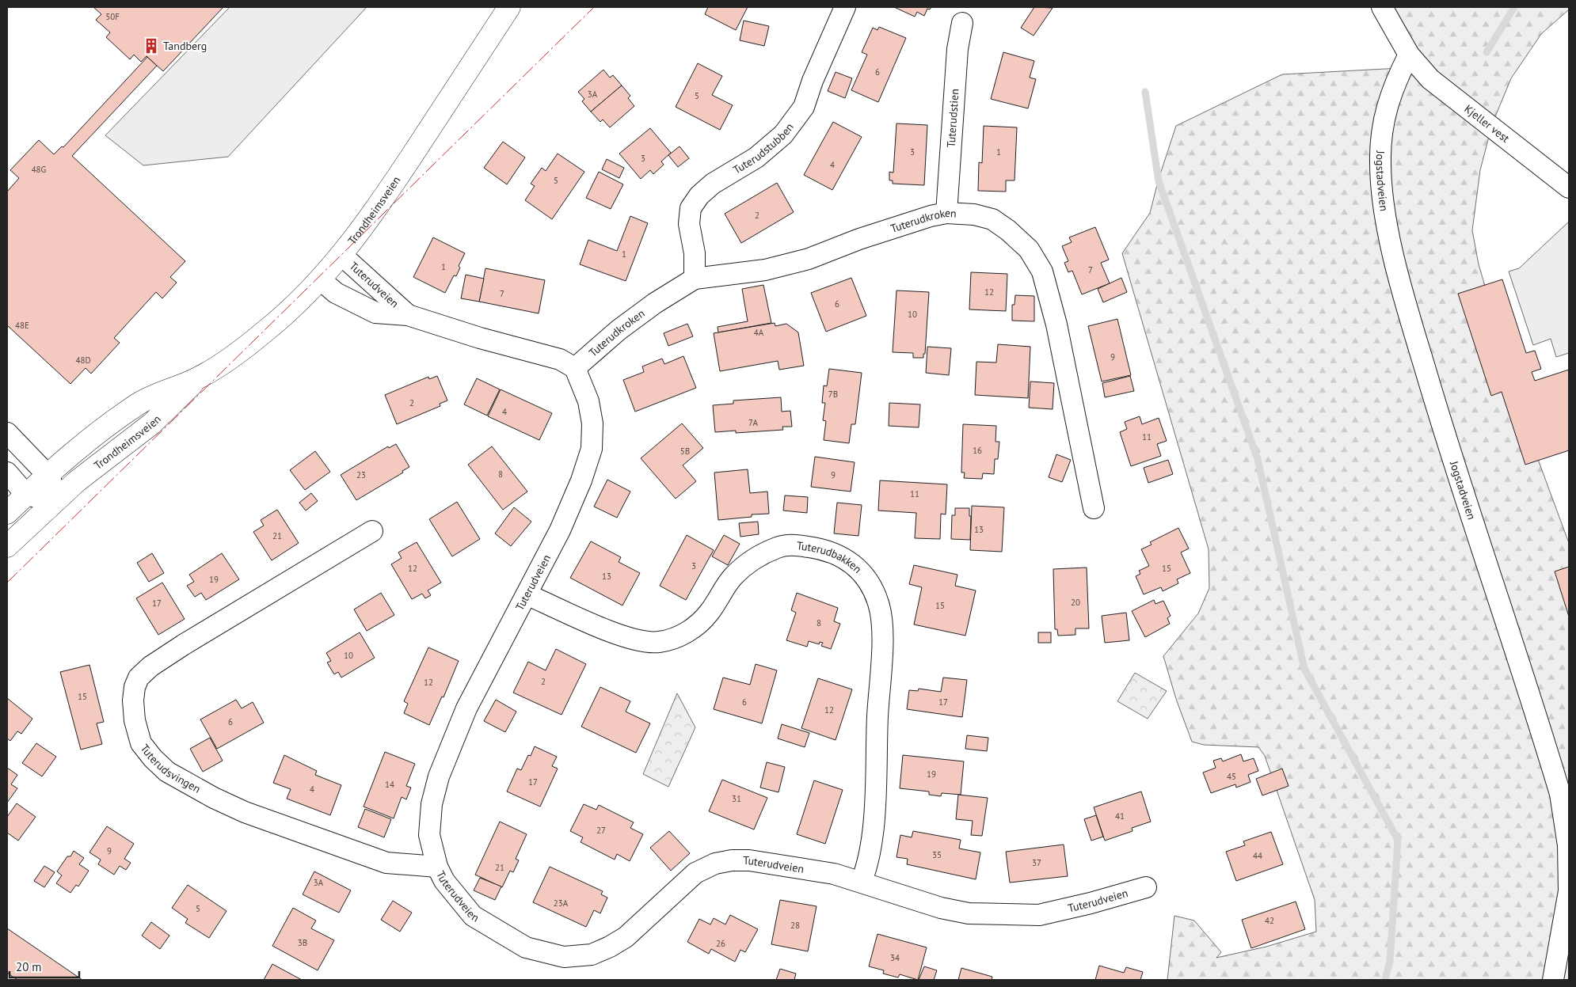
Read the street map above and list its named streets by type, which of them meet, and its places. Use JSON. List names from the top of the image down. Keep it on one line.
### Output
{"streets":{"main road":["Trondheimsveien"],"street":["Tuterudstien","Kjeller vest","Tuterudstubben","Jogstadveien","Tuterudkroken","Tuterudveien","Tuterudbakken","Tuterudsvingen"]},"crossings":[["Tuterudstien","Tuterudkroken"],["Kjeller vest","Jogstadveien"],["Tuterudstubben","Tuterudkroken"],["Trondheimsveien","Tuterudveien"],["Tuterudkroken","Tuterudveien"],["Tuterudveien","Tuterudbakken"],["Tuterudveien","Tuterudsvingen"]],"places":{"building":["Tandberg"]},"house_numbers":["50F","6","3A","5","3","1","3","4","48G","5","2","1","1","7","12","7","6","10","48E","4A","9","48D","7B","2","4","7A","11","16","5B","8","23","9","11","13","21","3","12","15","13","19","20","17","15","8","10","2","12","15","6","17","12","6","19","45","17","14","4","31","41","27","9","35","44","37","21","3A","23A","5","42","28","3B","26","34"],"scale_bar":"20 m"}
